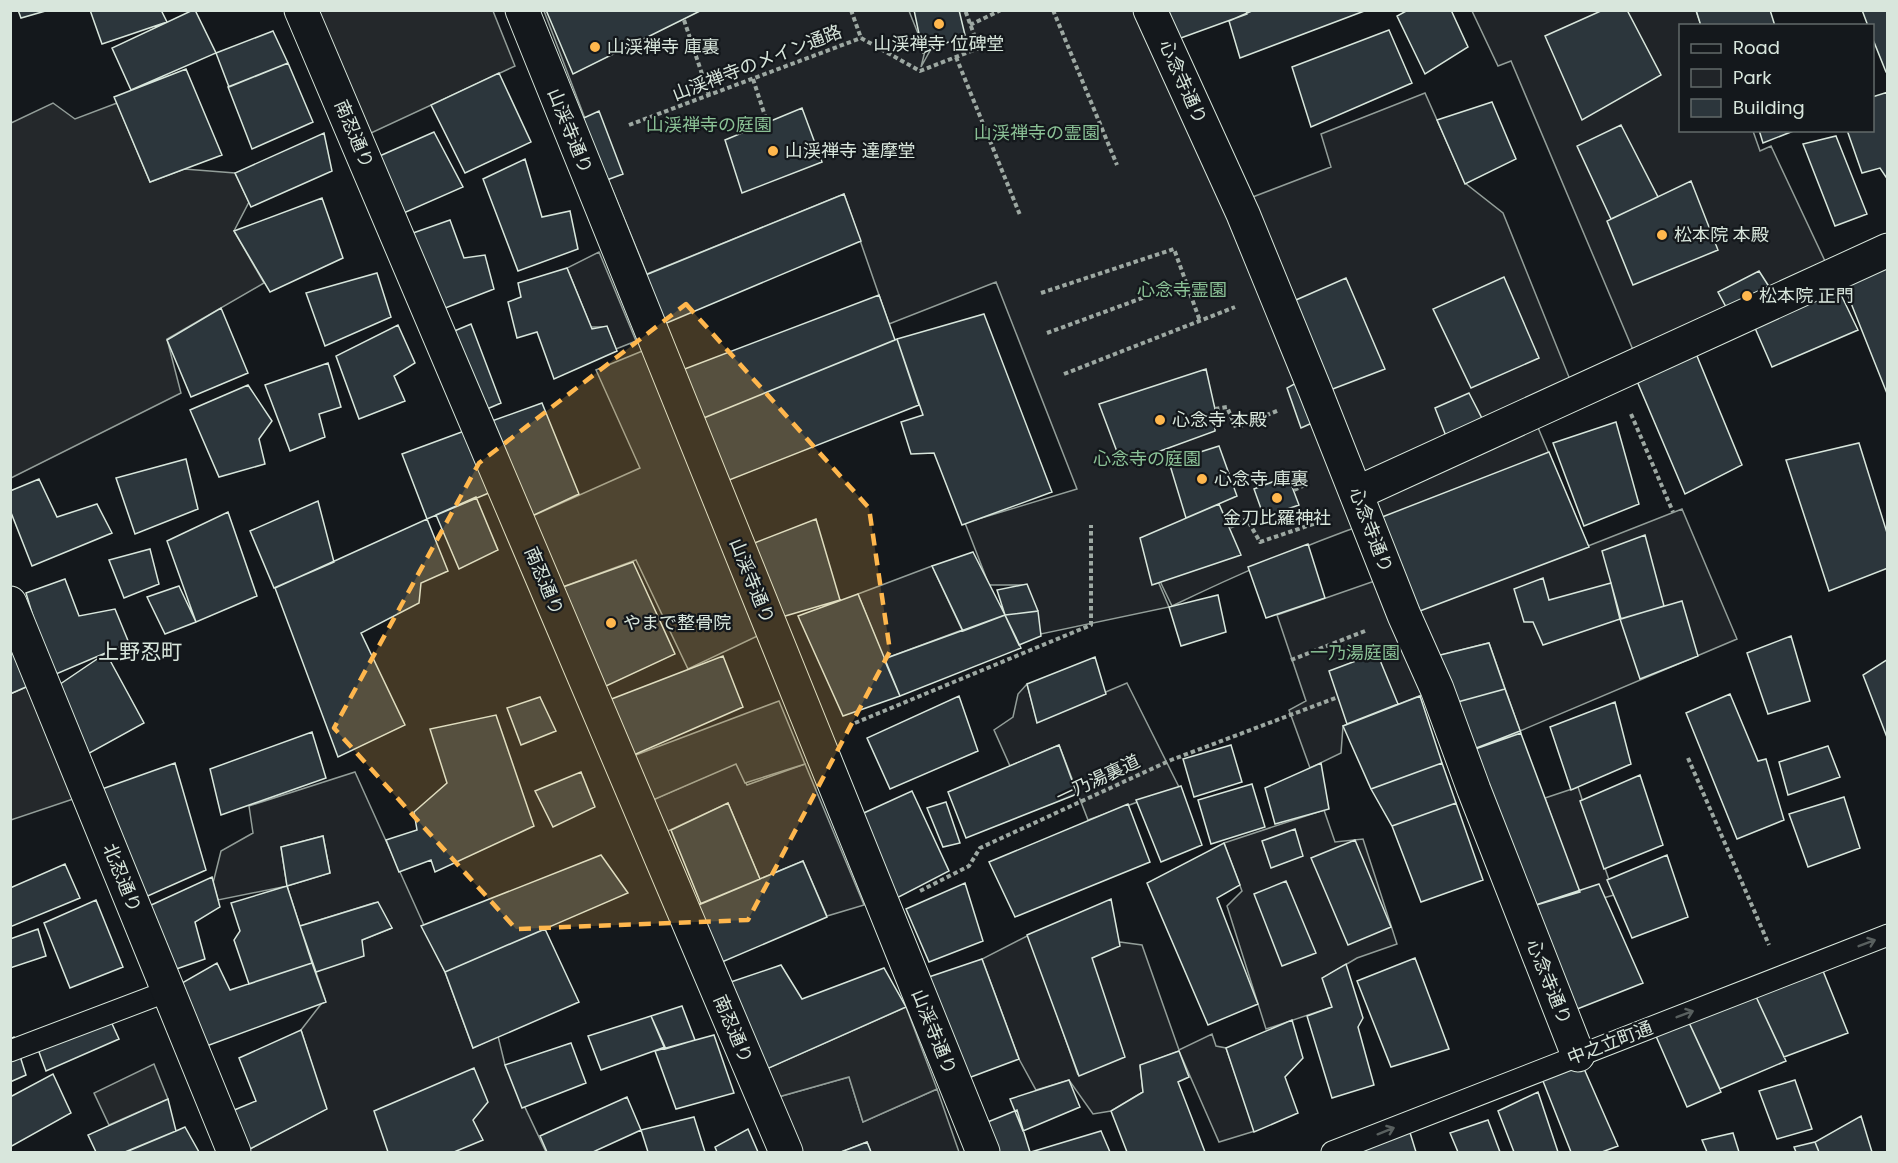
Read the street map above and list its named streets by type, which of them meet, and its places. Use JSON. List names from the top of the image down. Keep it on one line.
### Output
{"streets":{"street":["心念寺通り","山渓寺通り","南忍通り","北忍通り"],"lane":["中之立町通"],"path":["山渓禅寺のメイン通路","一乃湯裏道"]},"crossings":[["心念寺通り","中之立町通"],["山渓寺通り","一乃湯裏道"]],"one_way":["中之立町通"],"districts":["上野忍町"],"parks":["山渓禅寺の庭園","山渓禅寺の霊園","心念寺霊園","心念寺の庭園","一乃湯庭園"],"places":["山渓禅寺 位碑堂","山渓禅寺 庫裏","山渓禅寺 達摩堂","松本院 本殿","松本院 正門","心念寺 本殿","心念寺 庫裏","金刀比羅神社","やまで整骨院"],"legend":["Road","Park","Building"]}
